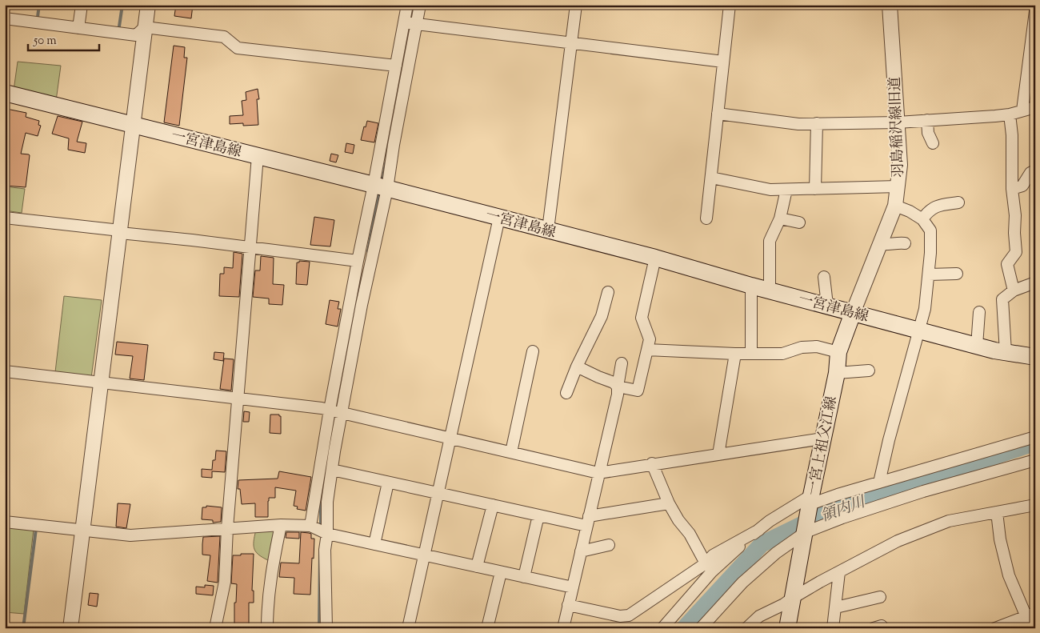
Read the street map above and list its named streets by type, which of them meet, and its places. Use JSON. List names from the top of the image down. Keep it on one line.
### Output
{"streets":{"main road":["一宮津島線","一宮上祖父江線"],"street":["羽島稲沢線旧道"]},"crossings":[["羽島稲沢線旧道","一宮津島線"],["羽島稲沢線旧道","一宮上祖父江線"],["一宮津島線","一宮上祖父江線"]],"water":["領内川"],"scale_bar":"50 m"}
